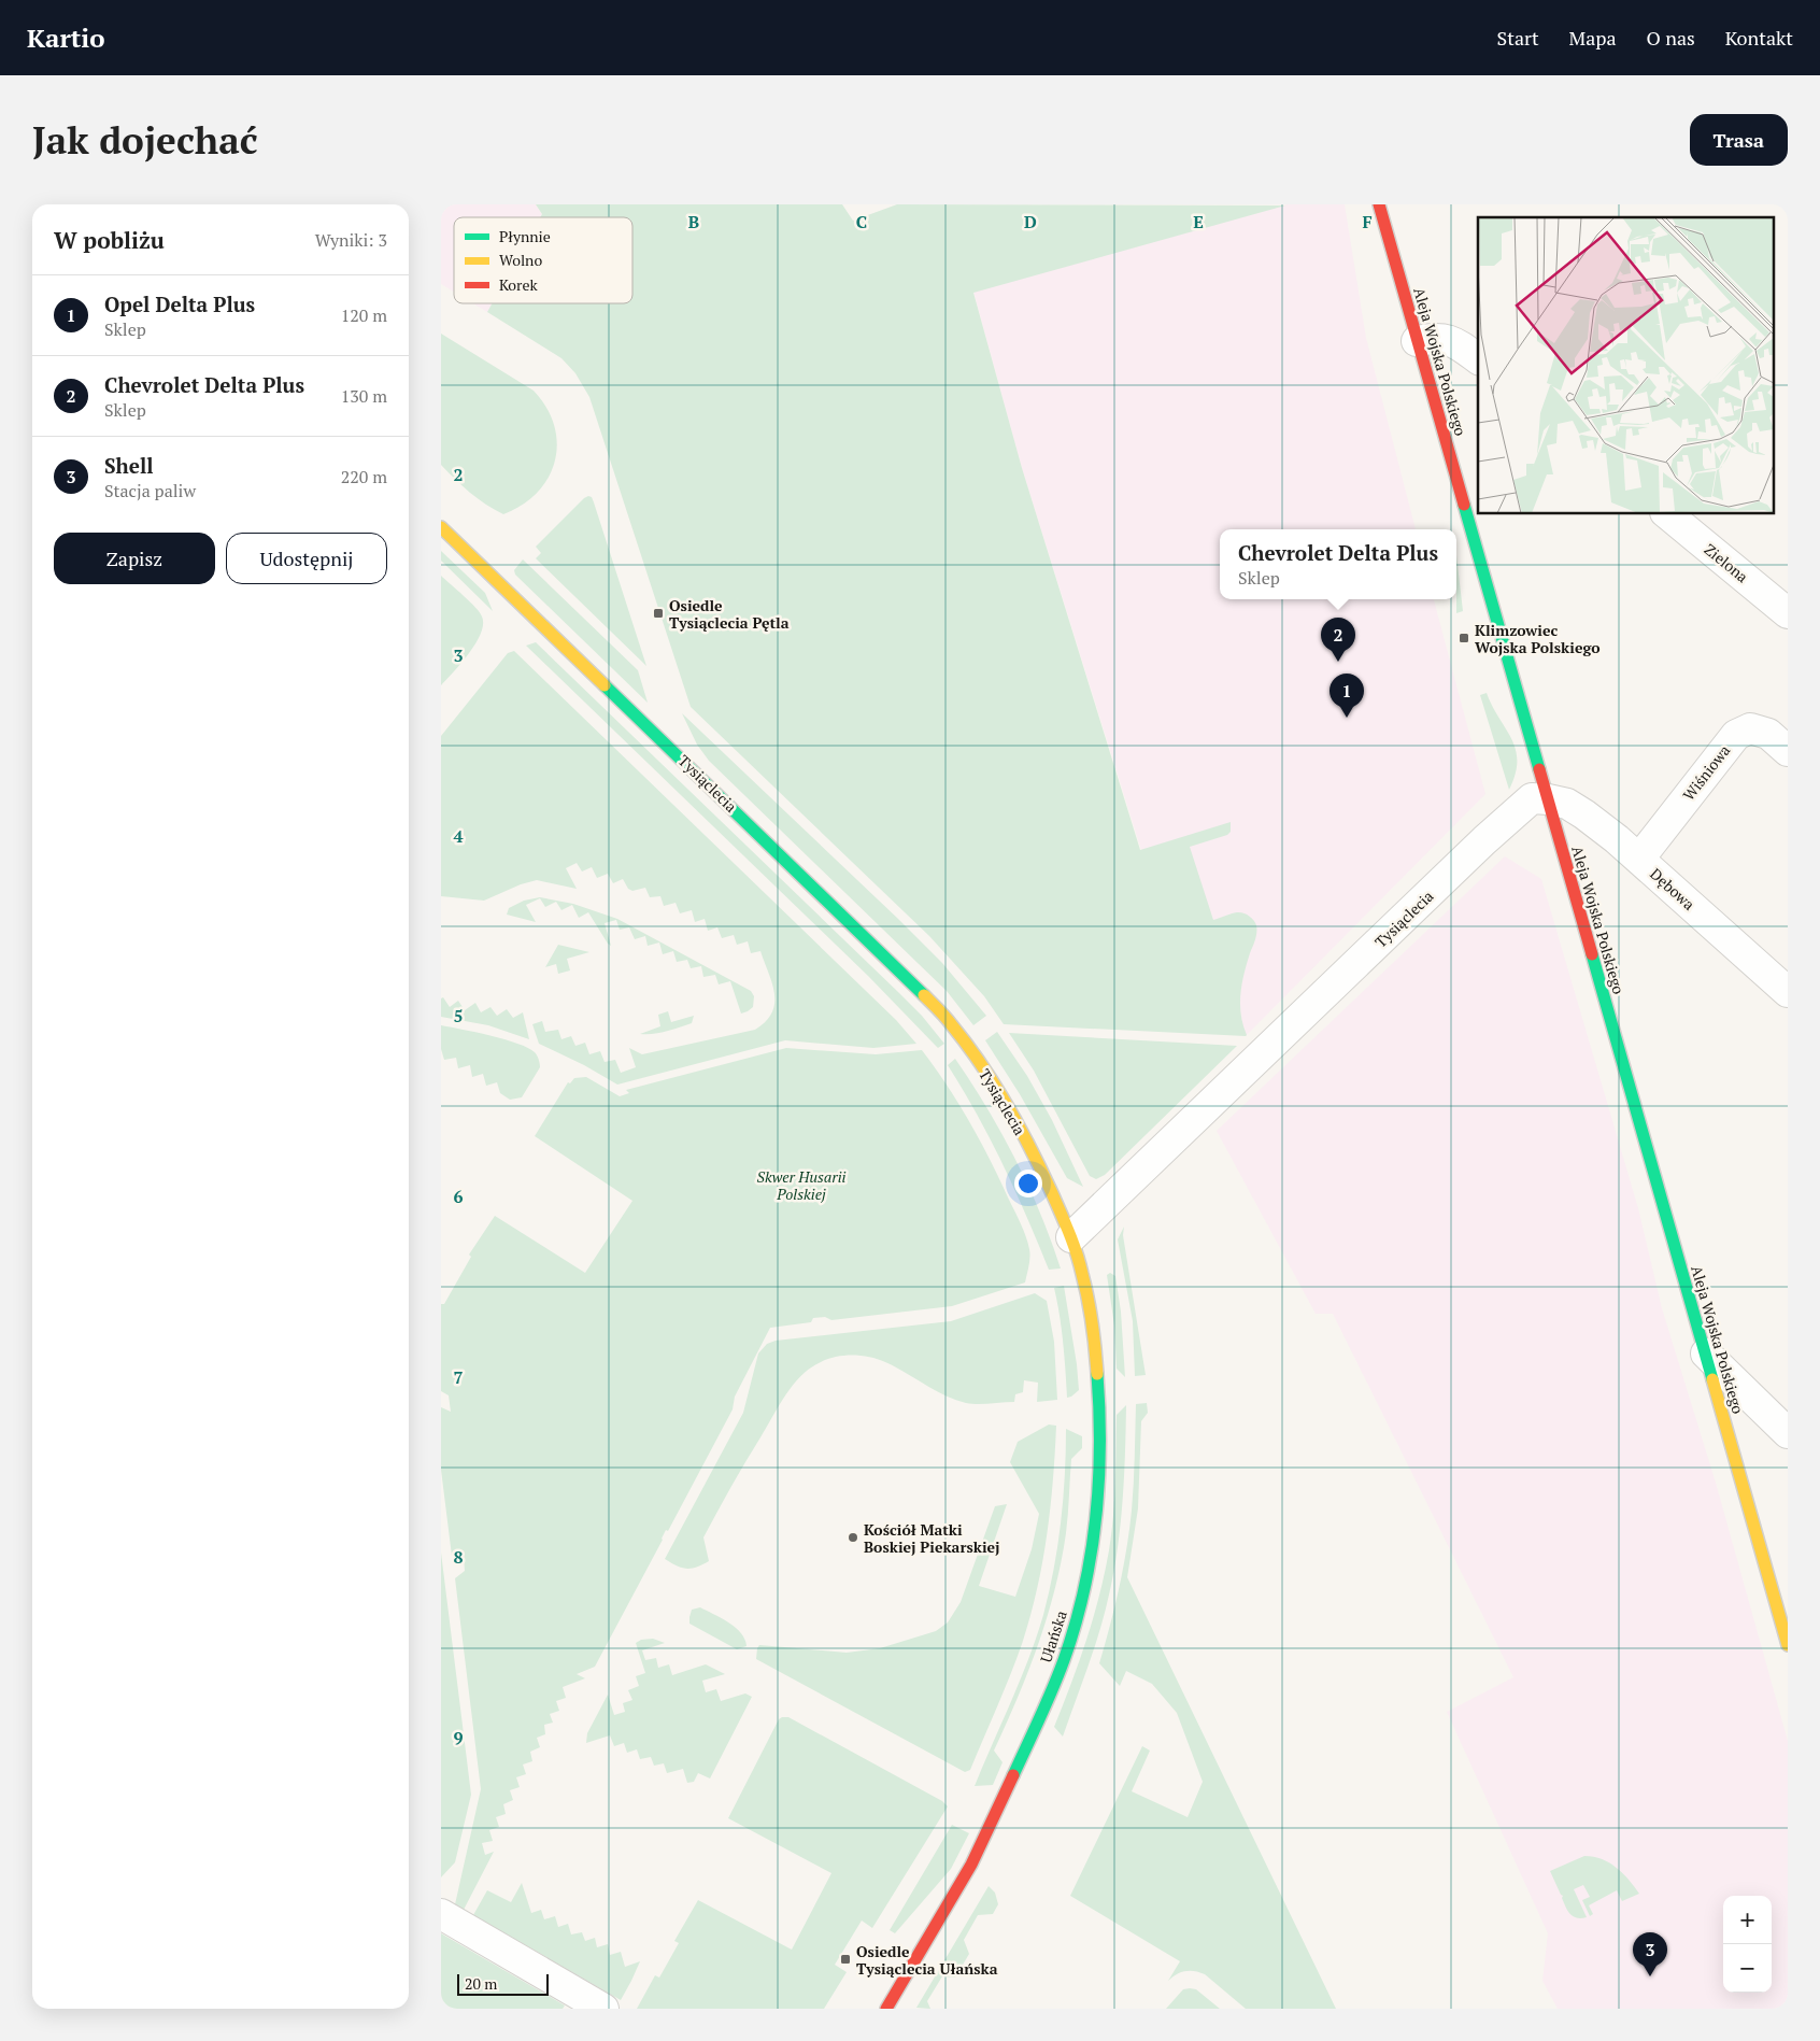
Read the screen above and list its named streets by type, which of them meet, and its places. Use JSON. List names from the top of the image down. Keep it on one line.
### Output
{"streets":{"street":["Aleja Wojska Polskiego","Zielona","Wiśniowa","Tysiąclecia","Dębowa","Ułańska"]},"crossings":[["Aleja Wojska Polskiego","Tysiąclecia"],["Aleja Wojska Polskiego","Dębowa"],["Wiśniowa","Dębowa"],["Tysiąclecia","Dębowa"],["Tysiąclecia","Ułańska"]],"parks":["Skwer Husarii Polskiej"],"places":{"transit":["Osiedle Tysiąclecia Pętla","Klimzowiec Wojska Polskiego","Osiedle Tysiąclecia Ułańska"],"other":["Kościół Matki Boskiej Piekarskiej"]},"legend":["Płynnie","Wolno","Korek"],"scale_bar":"20 m","page":{"header":"Kartio","nav":["Start","Mapa","O nas","Kontakt"],"buttons":["Trasa",["Zapisz","Udostępnij"]],"title":"Jak dojechać","heading":["W pobliżu","Wyniki: 3"],"list":[{"mark":"1","name":"Opel Delta Plus","note":"Sklep","value":"120 m"},{"mark":"2","name":"Chevrolet Delta Plus","note":"Sklep","value":"130 m"},{"mark":"3","name":"Shell","note":"Stacja paliw","value":"220 m"}],"popup":["Chevrolet Delta Plus","Sklep"],"pins":["2","1","3"],"map_buttons":["+","−"],"scale":"20 m"},"grid":{"columns":["B","C","D","E","F"],"rows":["2","3","4","5","6","7","8","9"]}}
